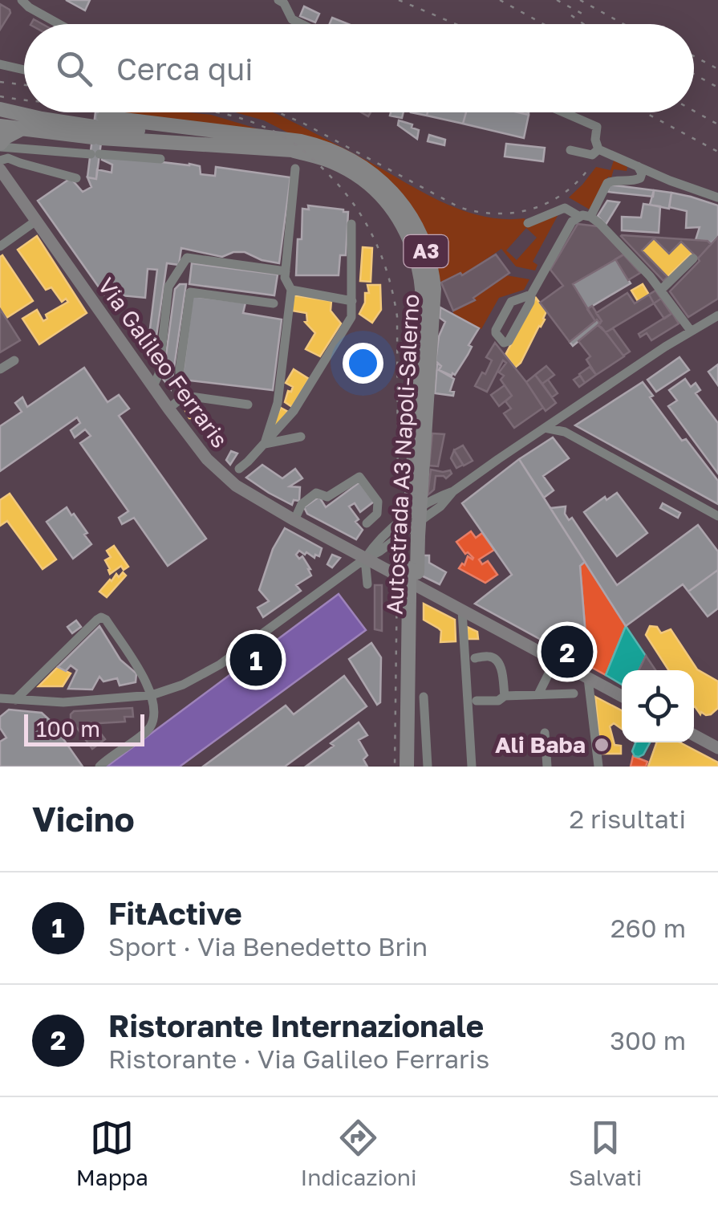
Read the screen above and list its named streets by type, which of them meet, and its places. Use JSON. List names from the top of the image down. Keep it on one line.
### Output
{"streets":{"highway":["A3","Autostrada A3 Napoli-Salerno"],"main road":["Via Galileo Ferraris"]},"crossings":[["A3","Autostrada A3 Napoli-Salerno"]],"places":["Ali Baba"],"scale_bar":"100 m","page":{"search":"Cerca qui","pins":["2","1"],"scale":"100 m","heading":["Vicino","2 risultati"],"list":[{"mark":"1","name":"FitActive","note":"Sport · Via Benedetto Brin","value":"260 m"},{"mark":"2","name":"Ristorante Internazionale","note":"Ristorante · Via Galileo Ferraris","value":"300 m"}],"nav":["Mappa","Indicazioni","Salvati"]}}
